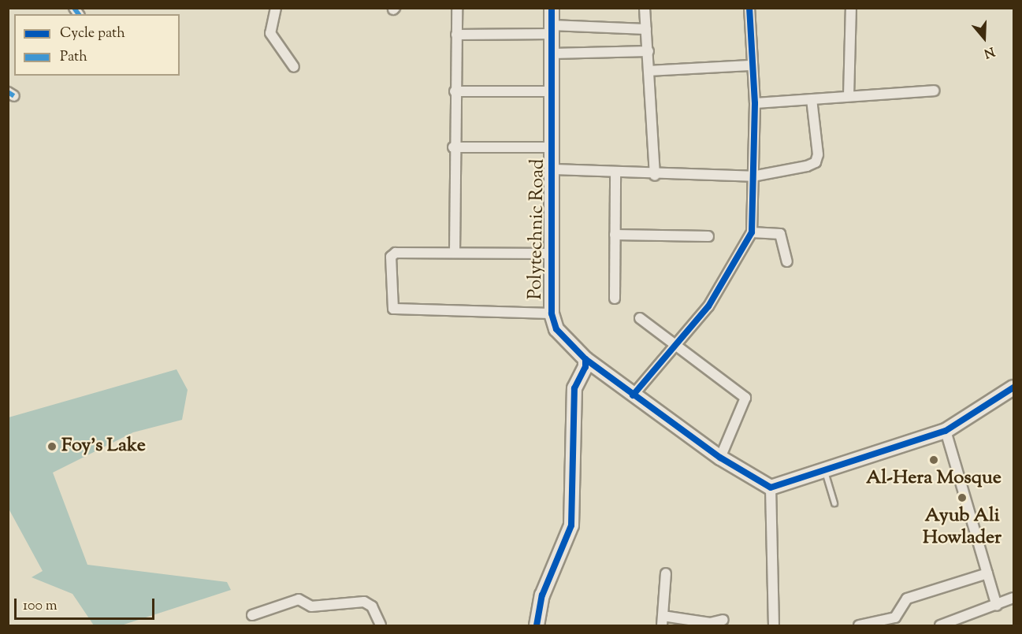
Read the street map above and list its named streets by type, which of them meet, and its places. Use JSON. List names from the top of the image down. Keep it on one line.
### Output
{"streets":{"street":["Polytechnic Road"]},"places":["Foy's Lake","Al-Hera Mosque","Ayub Ali Howlader"],"legend":["Cycle path","Path"],"scale_bar":"100 m","north":"bottom"}
